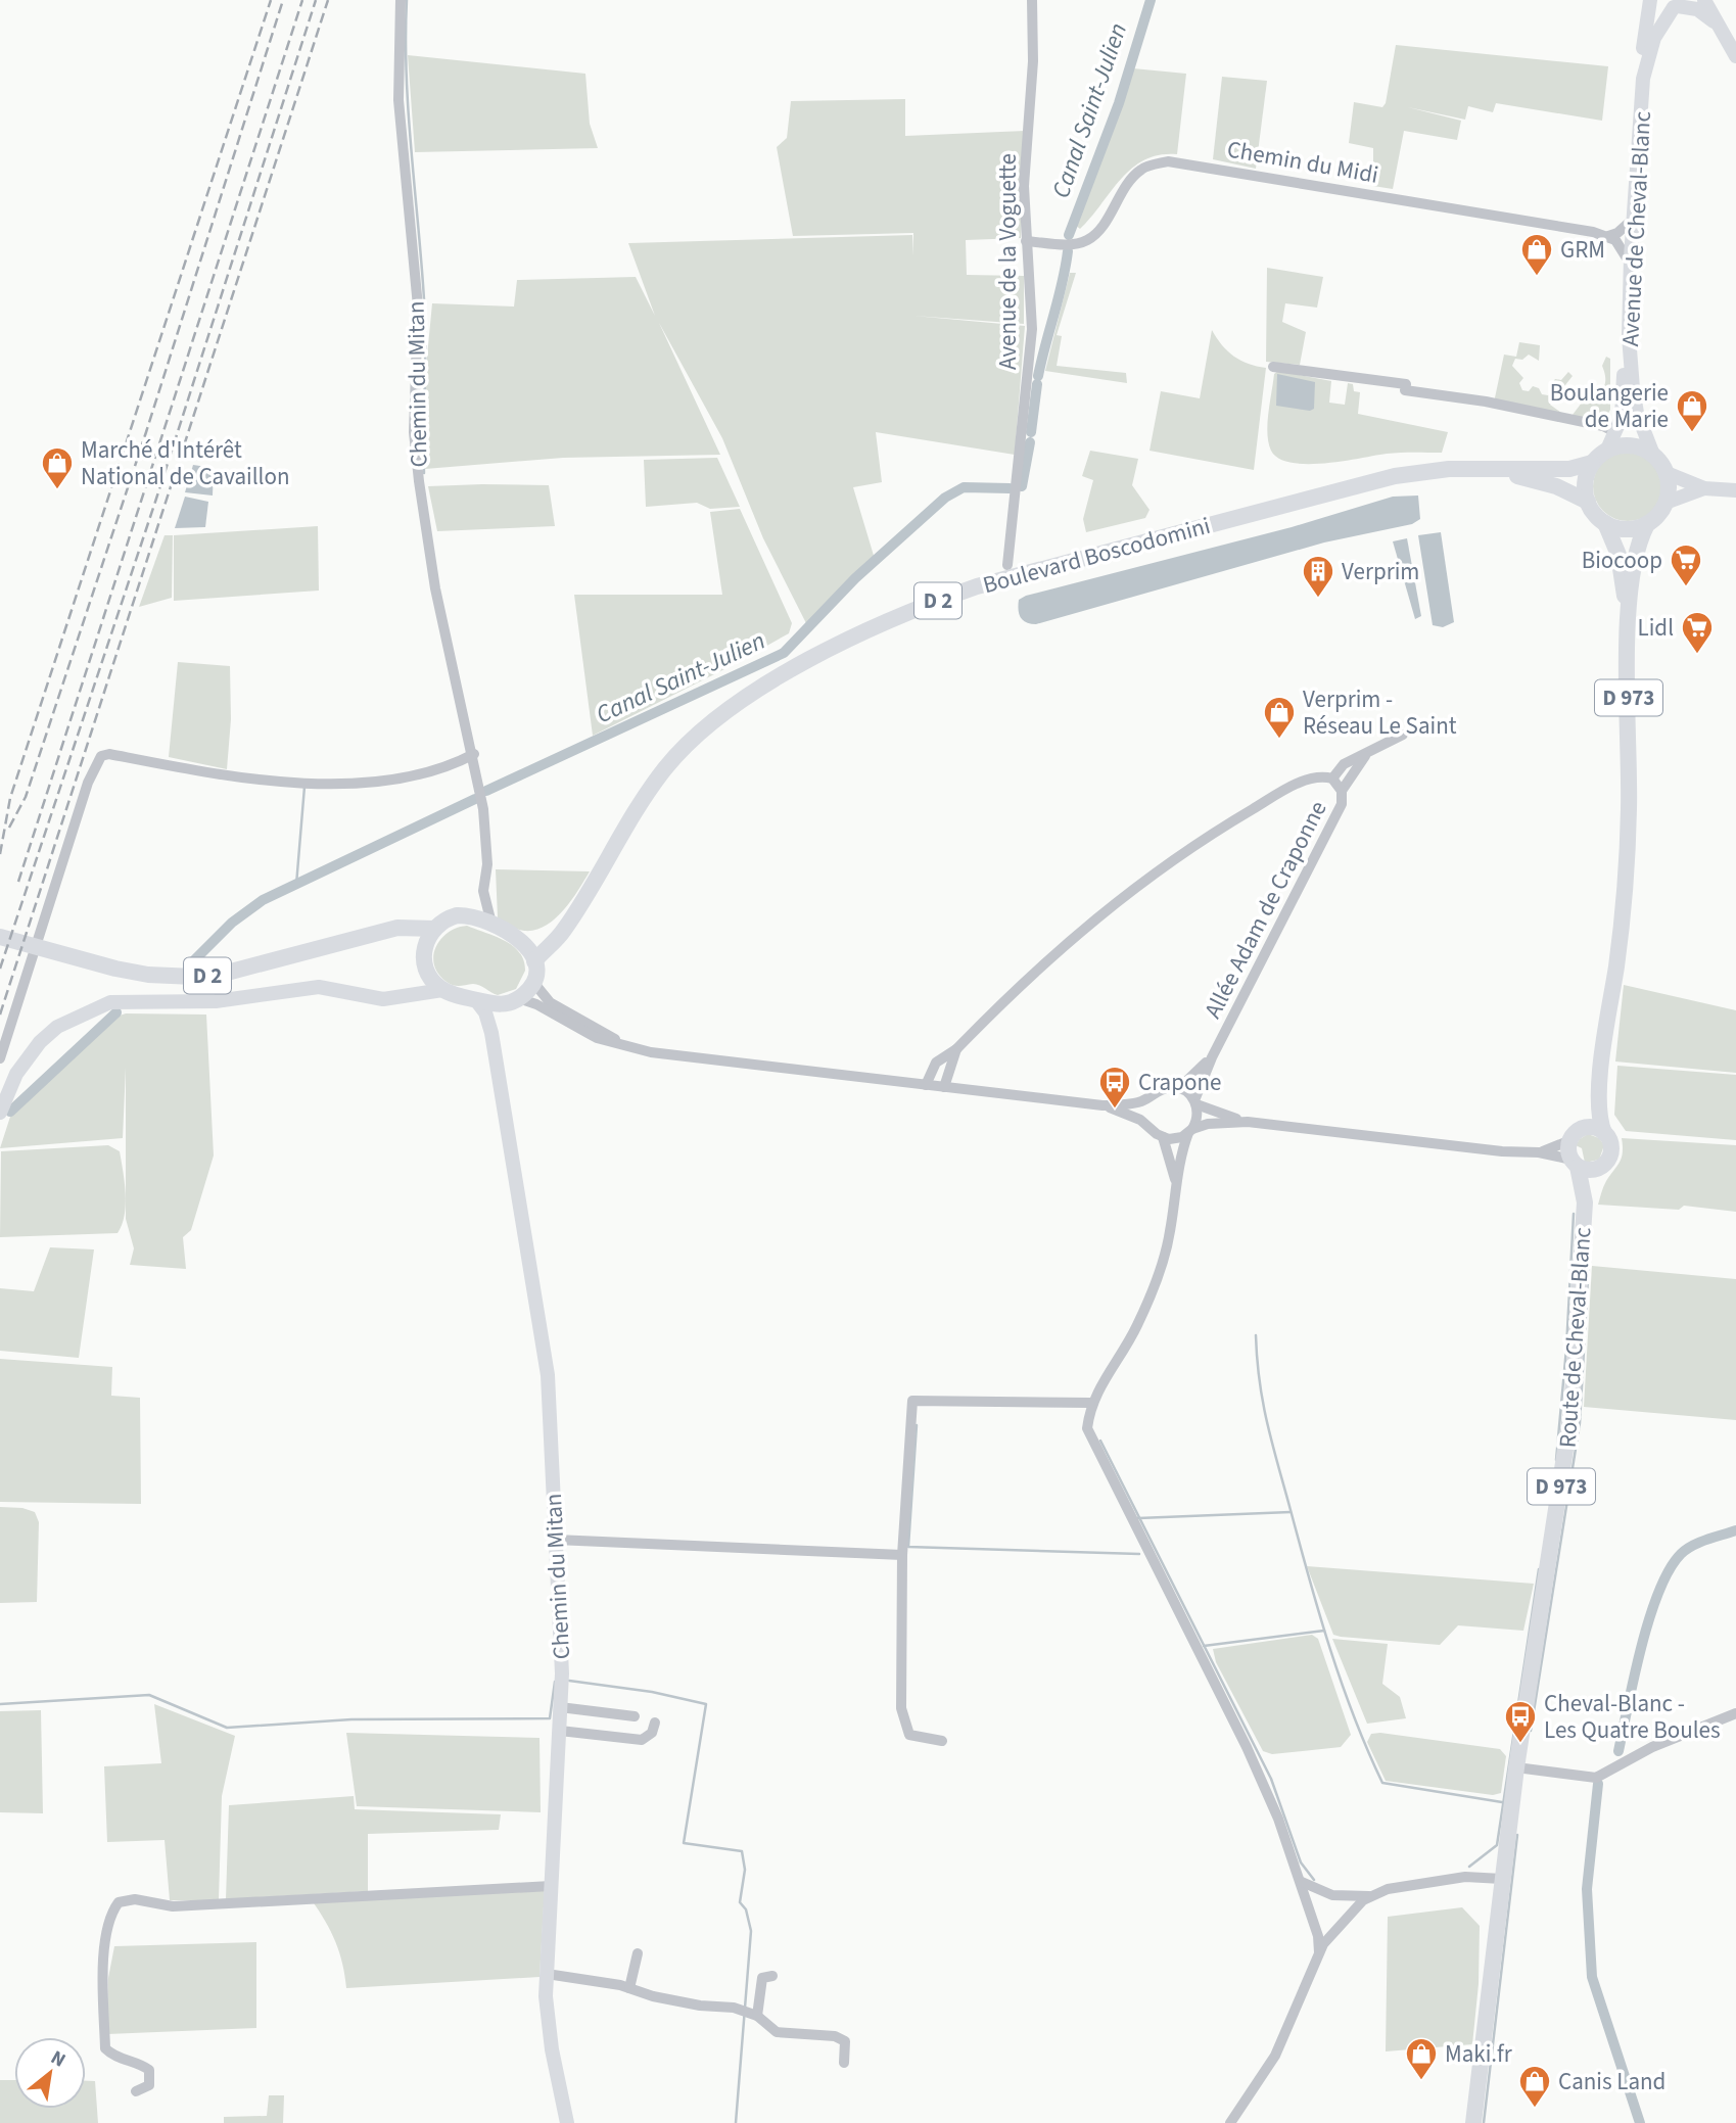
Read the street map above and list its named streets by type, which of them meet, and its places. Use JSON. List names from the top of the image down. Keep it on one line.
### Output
{"streets":{"main road":["Boulevard Boscodomini","D 2","D 973","Route de Cheval-Blanc"],"street":["Chemin du Midi","Avenue de Cheval-Blanc","Avenue de la Voguette","Chemin du Mitan","Allée Adam de Craponne"]},"crossings":[["Chemin du Midi","Avenue de la Voguette"],["Avenue de Cheval-Blanc","Boulevard Boscodomini"],["Avenue de Cheval-Blanc","D 973"],["Chemin du Mitan","Boulevard Boscodomini"],["Chemin du Mitan","D 2"],["Boulevard Boscodomini","D 2"],["Boulevard Boscodomini","D 973"],["D 973","Route de Cheval-Blanc"]],"water":["Canal Saint-Julien"],"places":{"shop":["GRM","Boulangerie de Marie","Marché d'Intérêt National de Cavaillon","Verprim - Réseau Le Saint","Maki.fr","Canis Land"],"supermarket":["Biocoop","Lidl"],"building":["Verprim"],"bus stop":["Crapone","Cheval-Blanc - Les Quatre Boules"]},"north":"top right"}
